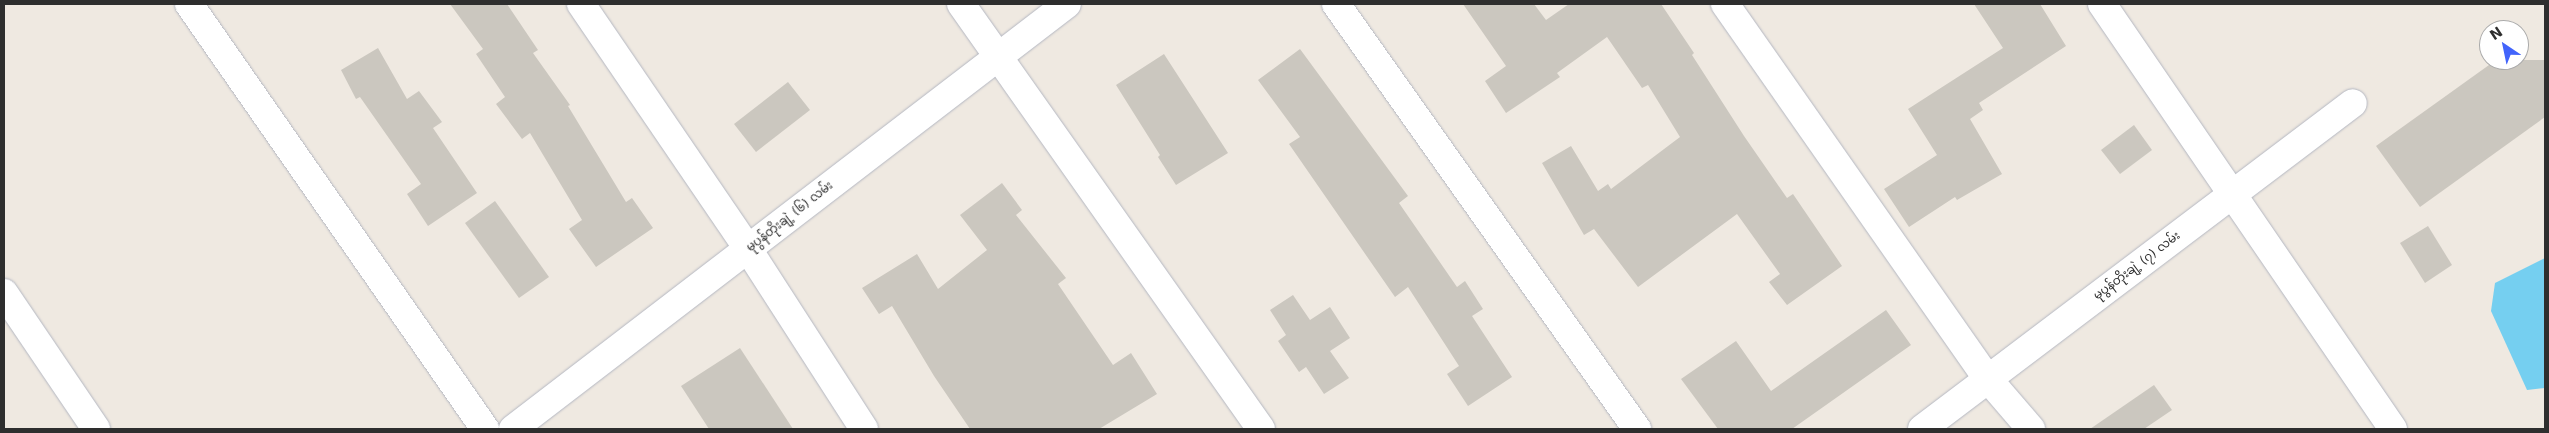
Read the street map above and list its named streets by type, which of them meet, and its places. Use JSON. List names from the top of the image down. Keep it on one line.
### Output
{"streets":{"street":["မုပွန်တိုးချဲ့ (၆) လမ်း","မုပွန်တိုးချဲ့ (၇) လမ်း"]},"north":"top left"}
